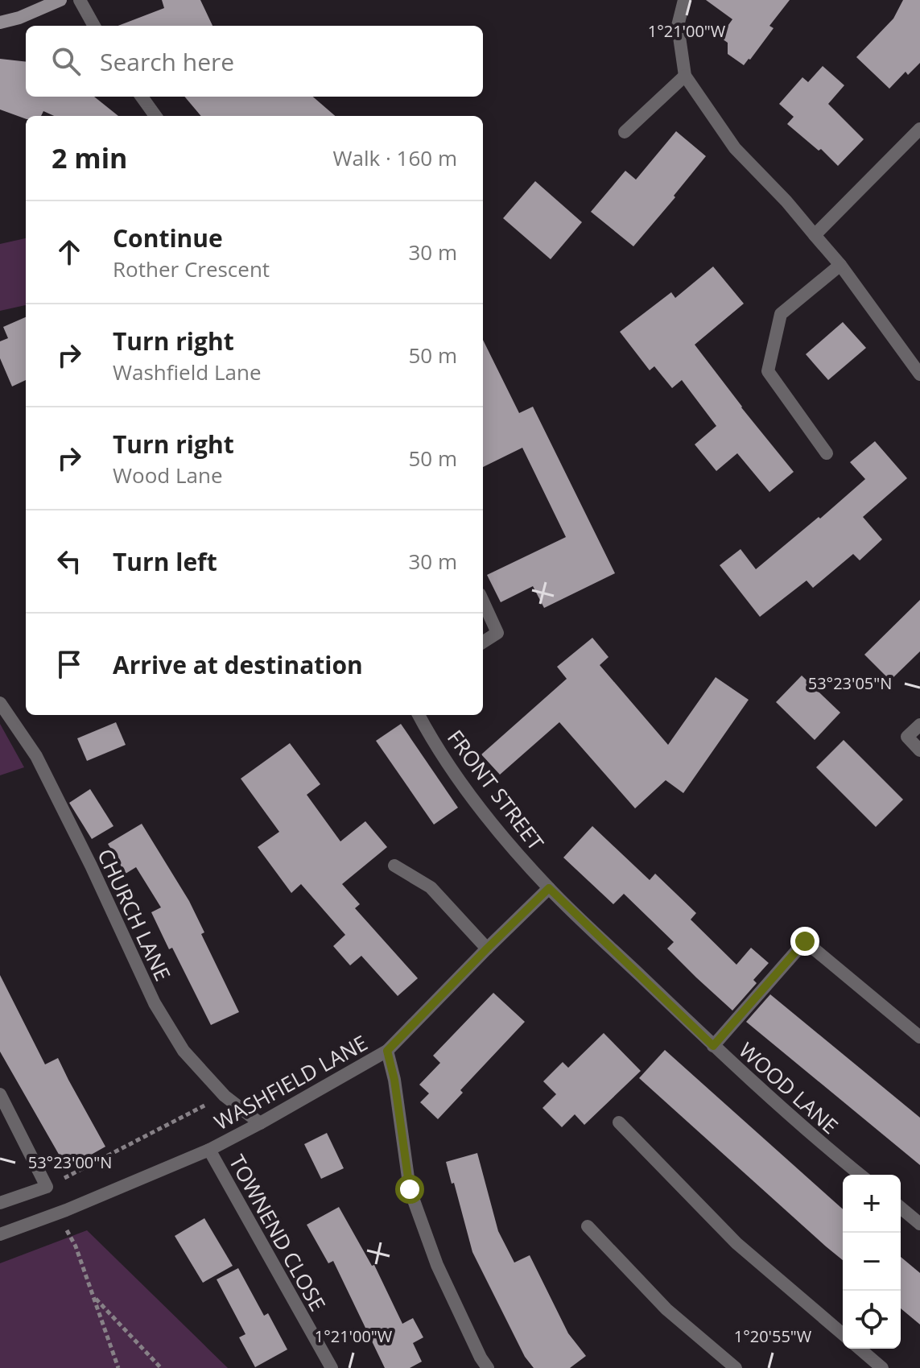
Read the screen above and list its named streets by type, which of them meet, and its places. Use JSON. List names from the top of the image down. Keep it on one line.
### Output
{"streets":{"street":["FRONT STREET","CHURCH LANE","WASHFIELD LANE","WOOD LANE","TOWNEND CLOSE"]},"crossings":[["FRONT STREET","WASHFIELD LANE"],["FRONT STREET","WOOD LANE"],["CHURCH LANE","WASHFIELD LANE"],["WASHFIELD LANE","WOOD LANE"],["WASHFIELD LANE","TOWNEND CLOSE"]],"page":{"search":"Search here","heading":["2 min","Walk · 160 m"],"list":[["Continue","Rother Crescent","30 m"],["Turn right","Washfield Lane","50 m"],["Turn right","Wood Lane","50 m"],["Turn left","30 m"],"Arrive at destination"],"map_buttons":["+","−"]},"coordinates":["1°21'00\"W","53°23'05\"N","53°23'00\"N","1°20'55\"W"]}
